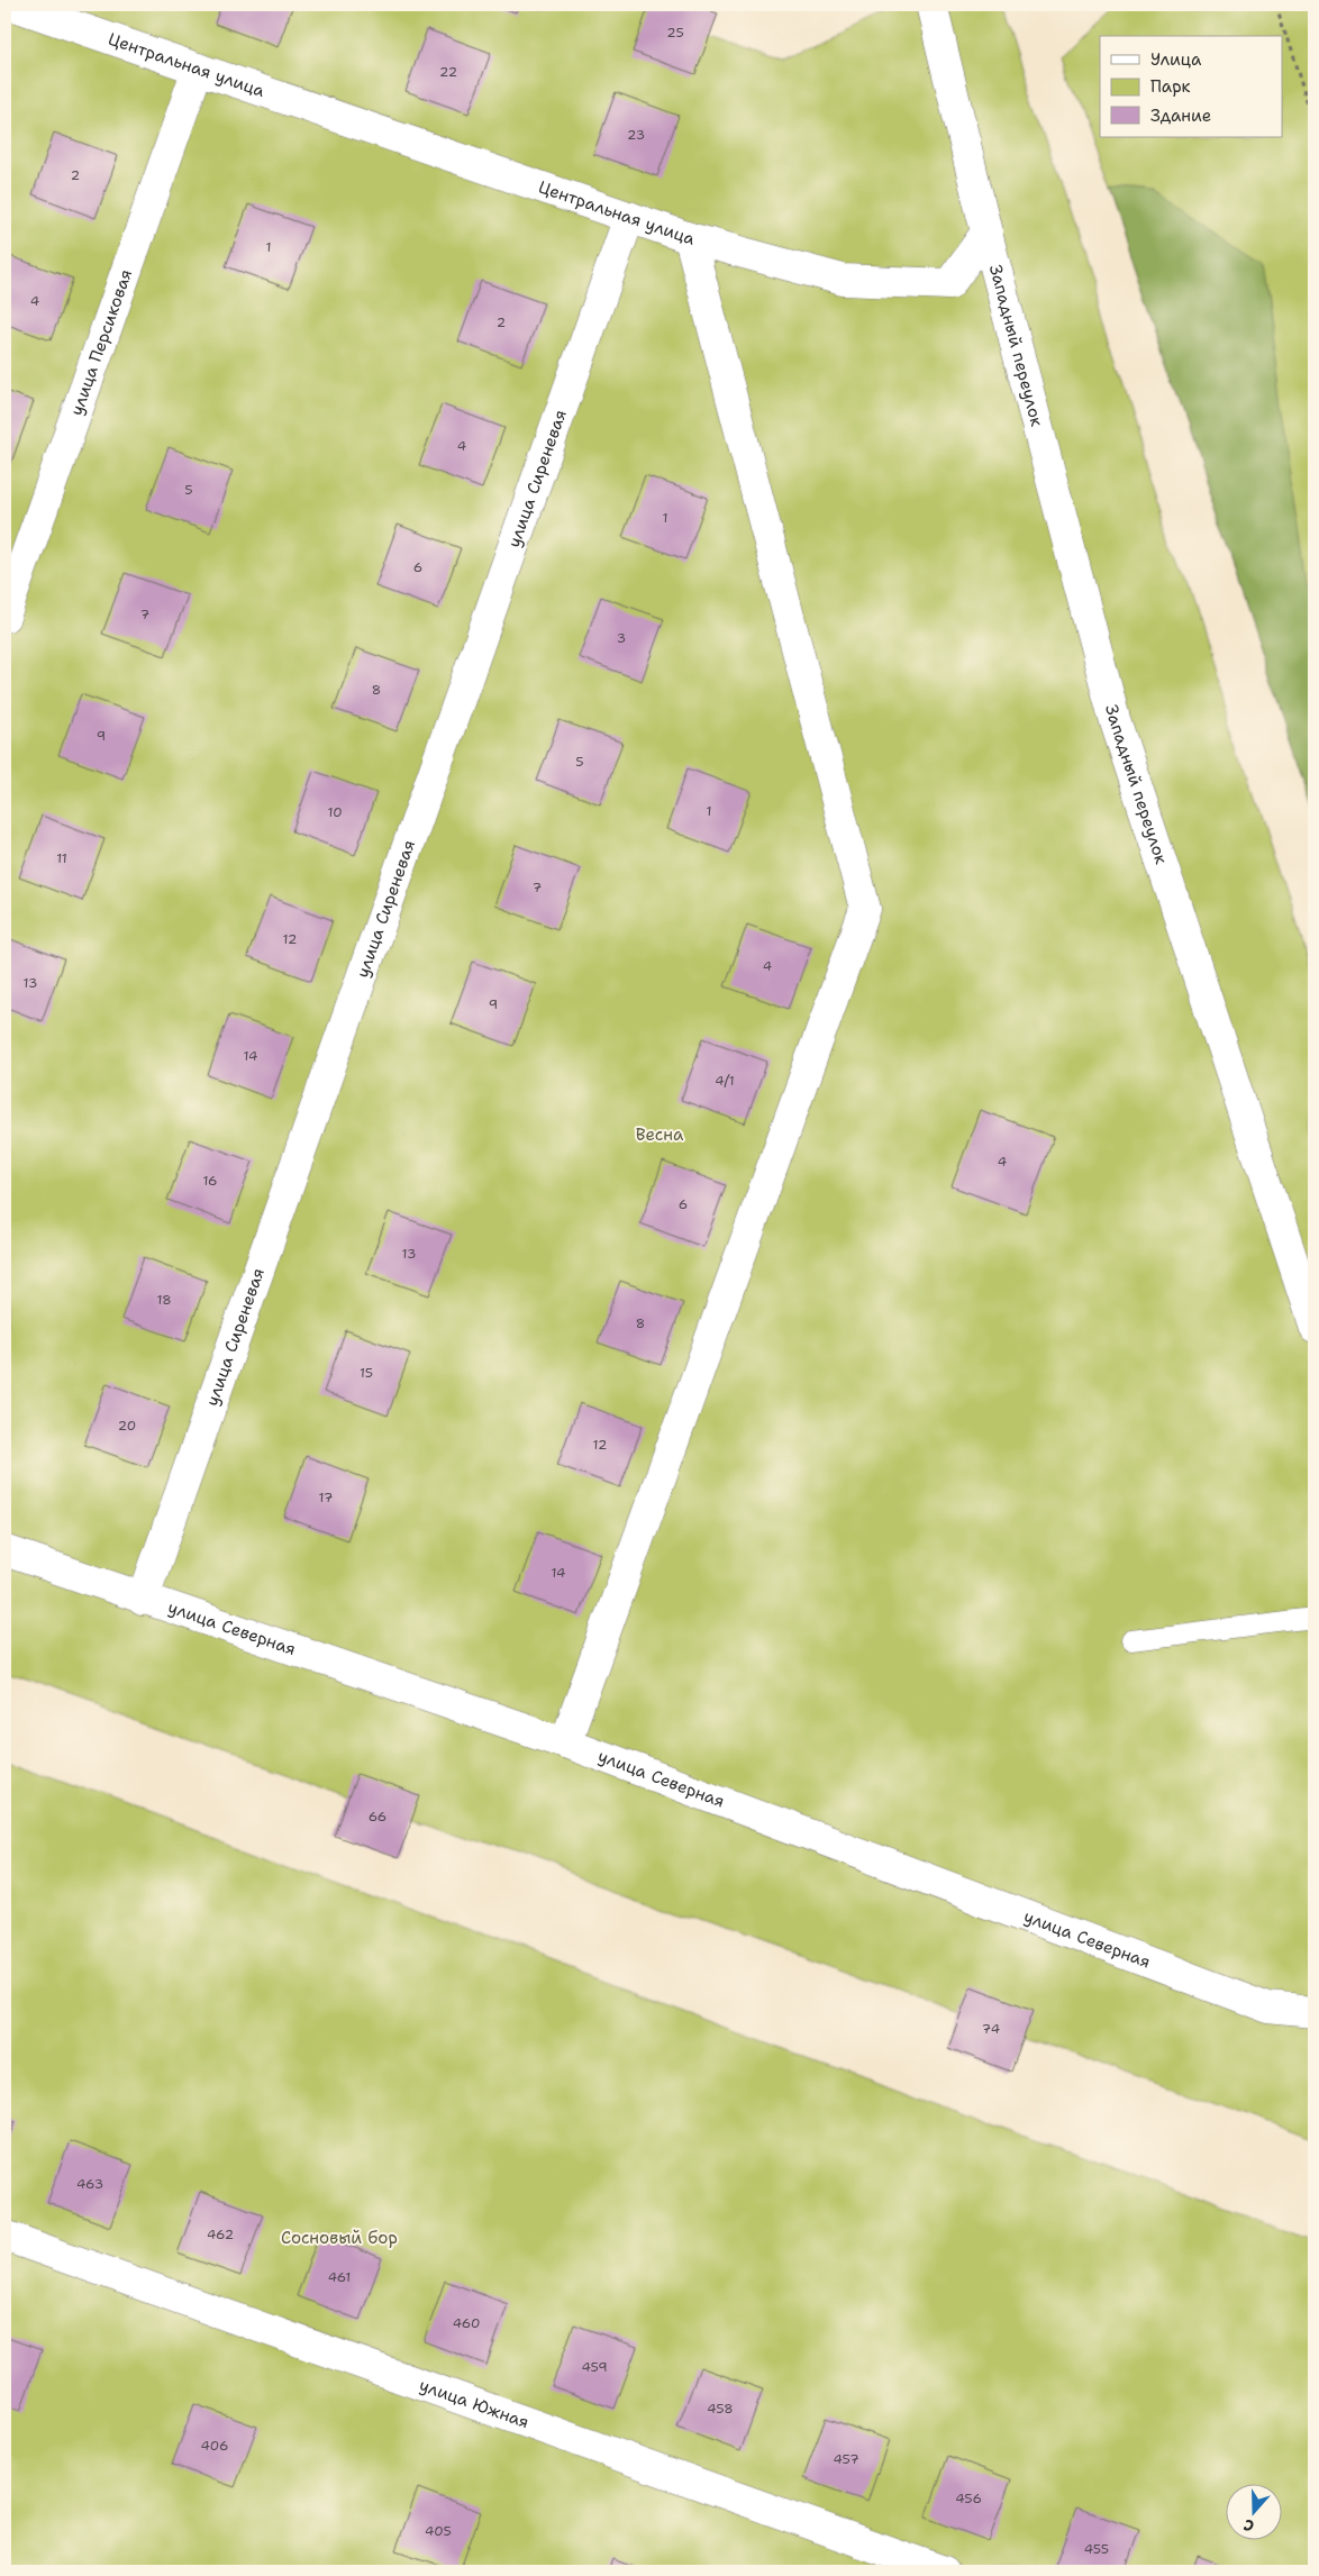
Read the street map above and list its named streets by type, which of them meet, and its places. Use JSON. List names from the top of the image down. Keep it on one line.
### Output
{"streets":{"street":["Центральная улица","улица Персиковая","Западный переулок","улица Сиреневая","улица Северная","улица Южная"]},"crossings":[["Центральная улица","улица Персиковая"],["Центральная улица","Западный переулок"],["Центральная улица","улица Сиреневая"],["улица Сиреневая","улица Северная"]],"parks":["Весна","Сосновый бор"],"house_numbers":["25","22","23","2","1","4","2","4","5","1","6","7","3","8","9","5","1","10","11","7","12","4","13","9","14","4/1","4","16","6","13","18","8","15","20","12","17","14","66","74","463","462","461","460","459","458","406","457","456","405","455"],"legend":["Улица","Парк","Здание"],"north":"bottom"}
